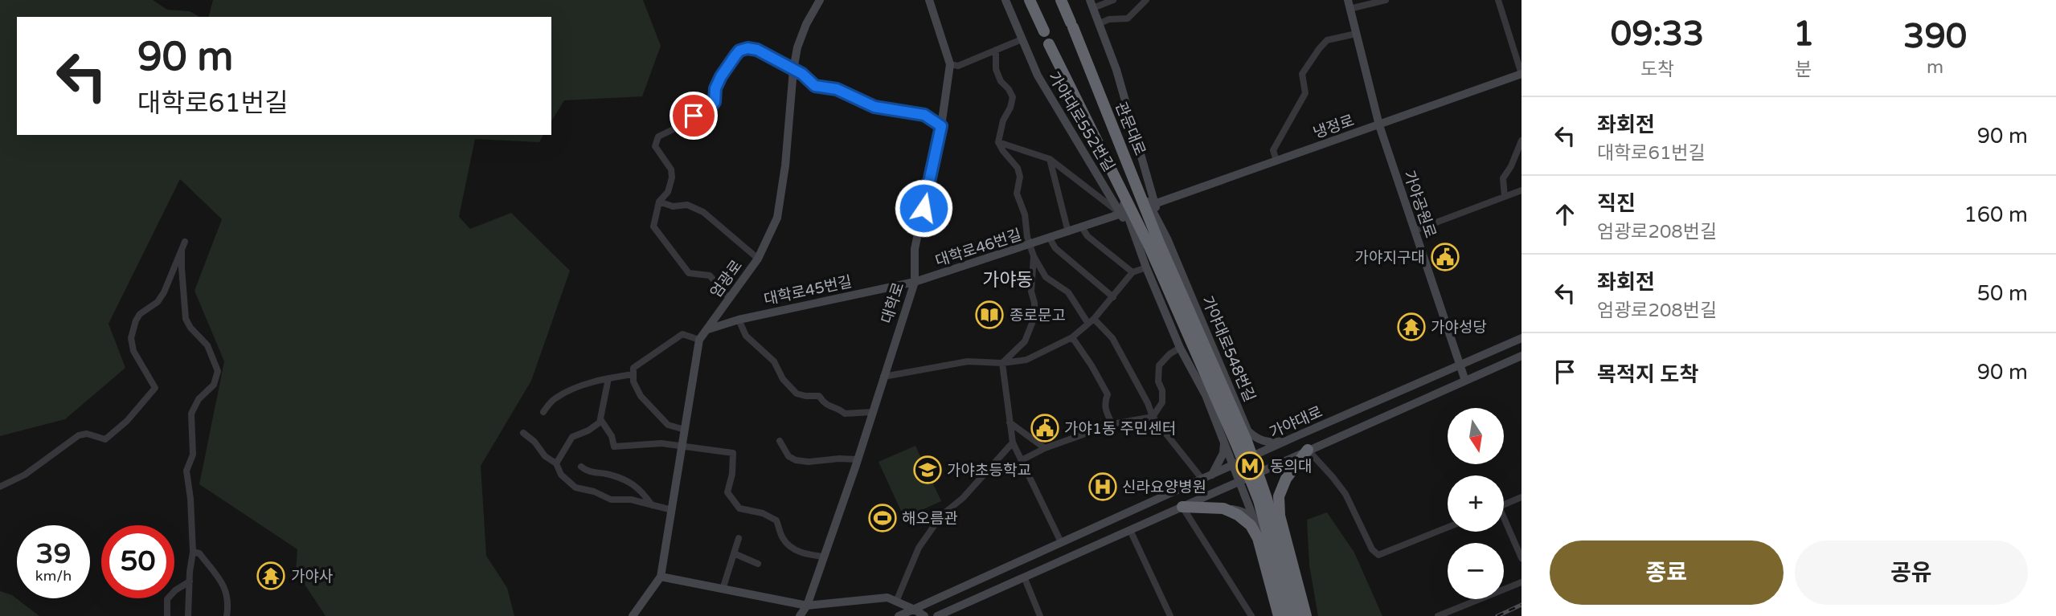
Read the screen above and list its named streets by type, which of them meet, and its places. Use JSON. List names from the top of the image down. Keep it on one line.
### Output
{"streets":{"highway":["관문대로"],"main road":["가야대로552번길","냉정로","가야공원로","대학로46번길","엄광로","대학로45번길","대학로","가야대로548번길","가야대로"]},"crossings":[["가야대로552번길","관문대로"],["가야대로552번길","대학로46번길"],["가야대로552번길","가야대로548번길"],["가야대로552번길","가야대로"],["냉정로","가야공원로"],["냉정로","가야대로548번길"],["관문대로","가야대로548번길"],["가야공원로","가야대로"],["대학로46번길","대학로45번길"],["대학로46번길","대학로"],["엄광로","대학로45번길"],["대학로45번길","대학로"],["가야대로548번길","가야대로"]],"districts":["가야동"],"places":{"public building":["가야지구대","가야1동 주민센터"],"library":["종로문고"],"temple":["가야성당","가야사"],"metro station":["동의대"],"school or university":["가야초등학교"],"hospital":["신라요양병원"],"sports":["해오름관"]},"north":"bottom","page":{"eta":["09:33","도착","1","분","390","m"],"turn":["90 m","대학로61번길"],"list":[{"name":"좌회전","note":"대학로61번길","value":"90 m"},{"name":"직진","note":"엄광로208번길","value":"160 m"},{"name":"좌회전","note":"엄광로208번길","value":"50 m"},{"name":"목적지 도착","value":"90 m"}],"map_buttons":["+","−"],"speed":"39 km/h","limit":"50","buttons":["종료","공유"]}}
